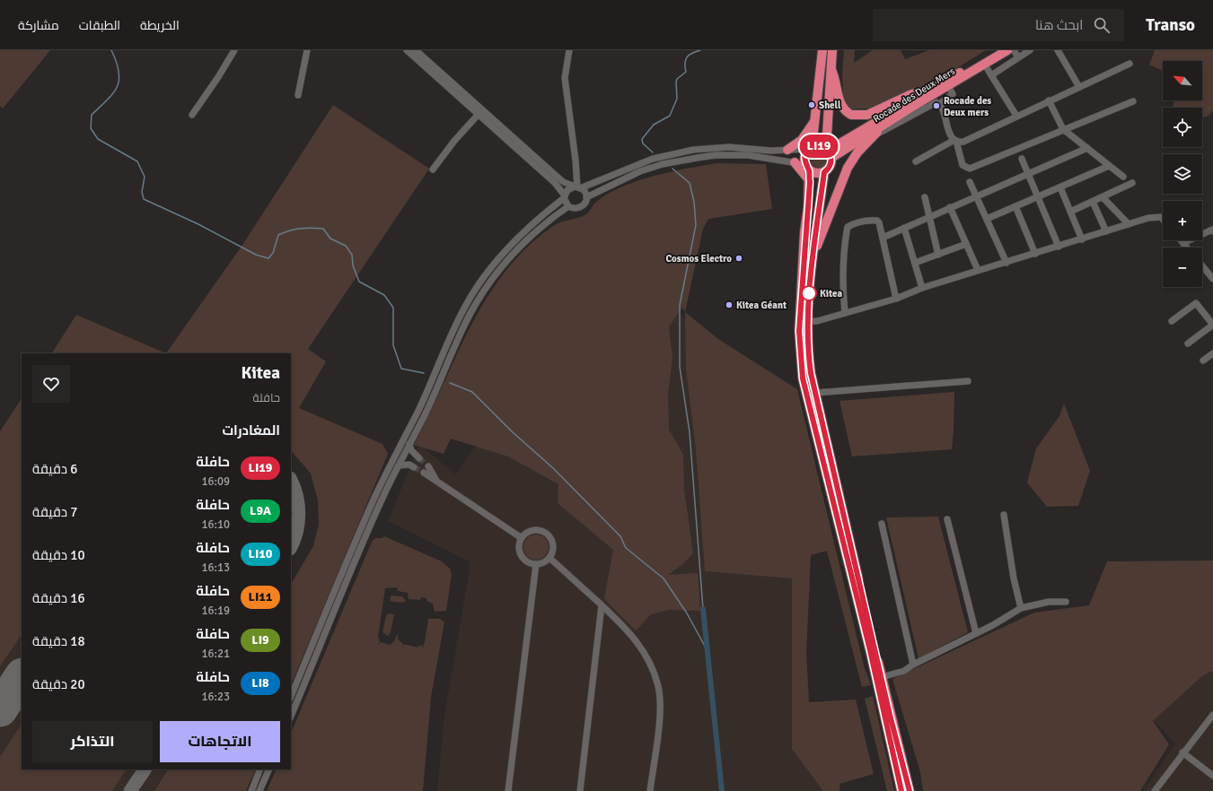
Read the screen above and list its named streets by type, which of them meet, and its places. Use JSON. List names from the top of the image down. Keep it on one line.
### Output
{"streets":{"highway":["Rocade des Deux Mers"]},"places":["Shell","Rocade des Deux mers","Cosmos Electro","Kitea","Kitea Géant"],"lines":["bus line LI19"],"north":"top left","page":{"header":"Transo","search":"ابحث هنا","nav":["الخريطة","الطبقات","مشاركة"],"on_map":"LI19","map_buttons":["+","−"],"heading":[["Kitea","حافلة"],"المغادرات"],"list":[{"mark":"LI19","name":"حافلة","note":"16:09","value":"6 دقيقة"},{"mark":"L9A","name":"حافلة","note":"16:10","value":"7 دقيقة"},{"mark":"LI10","name":"حافلة","note":"16:13","value":"10 دقيقة"},{"mark":"LI11","name":"حافلة","note":"16:19","value":"16 دقيقة"},{"mark":"LI9","name":"حافلة","note":"16:21","value":"18 دقيقة"},{"mark":"LI8","name":"حافلة","note":"16:23","value":"20 دقيقة"}],"buttons":["الاتجاهات","التذاكر"]}}
